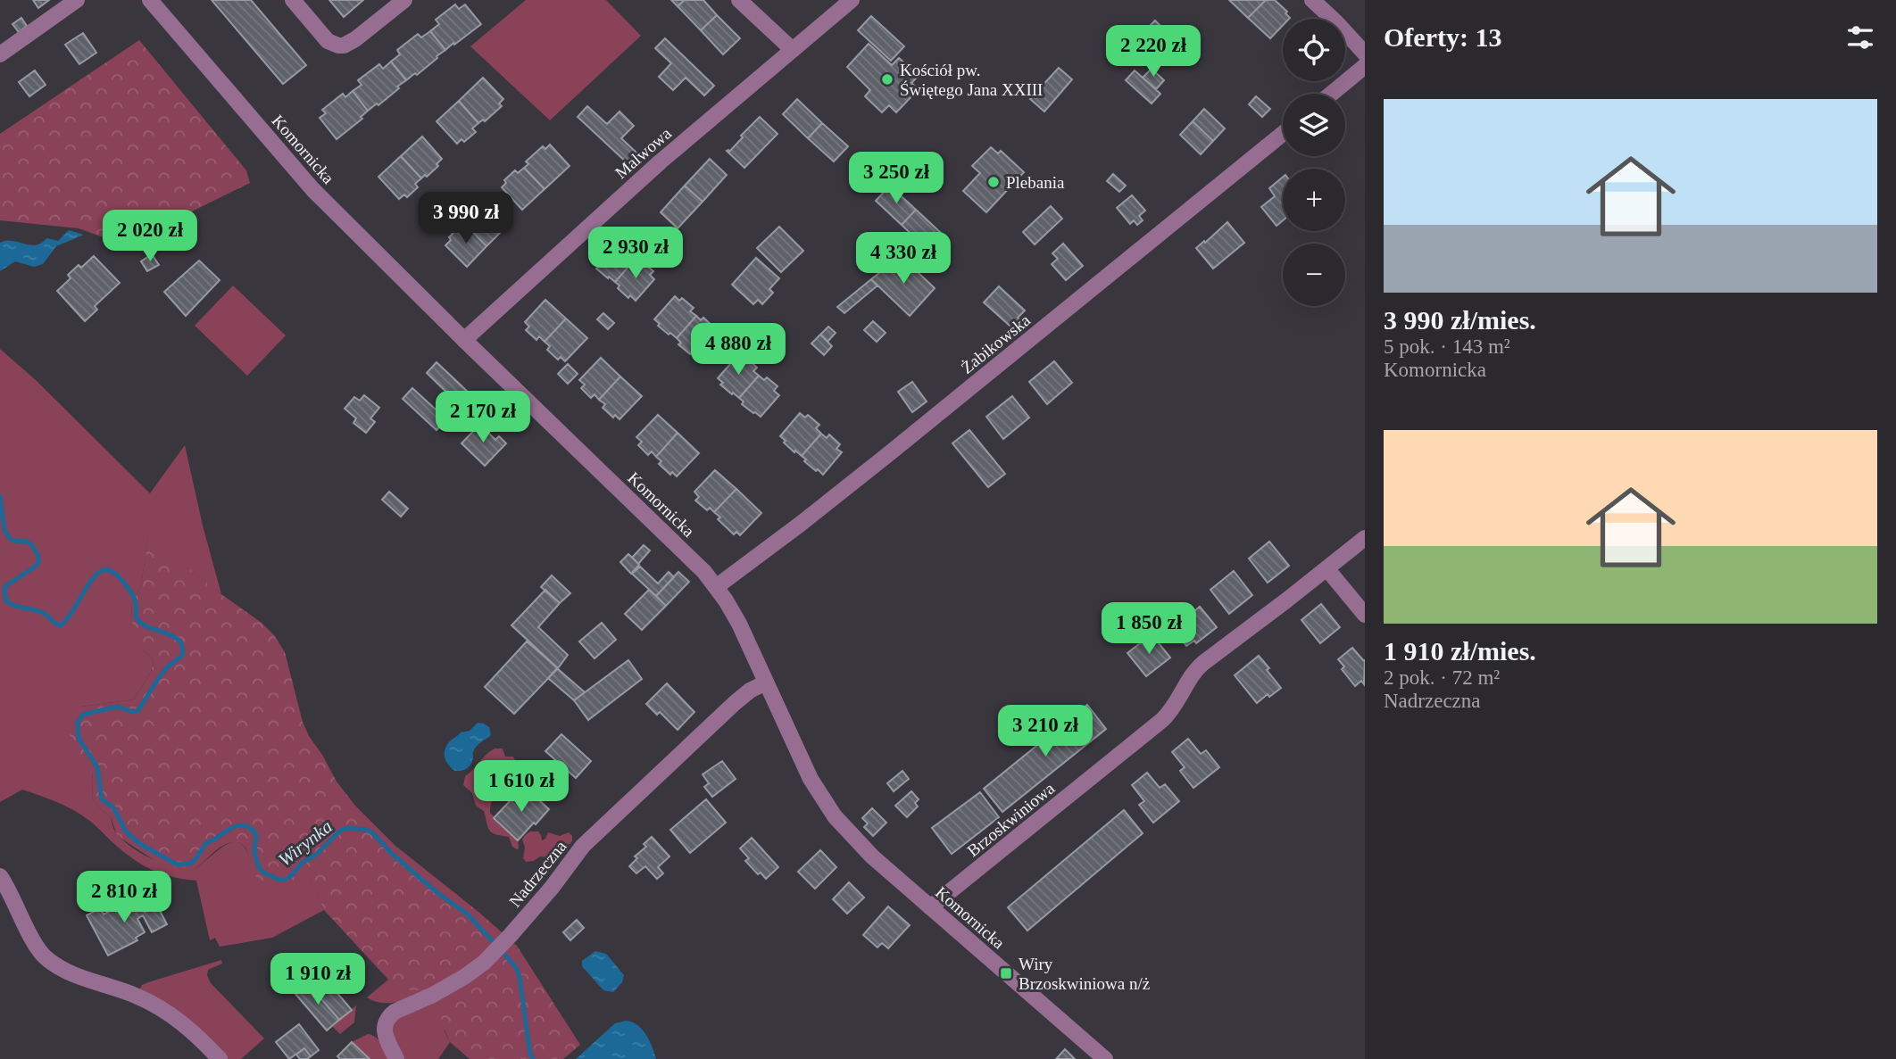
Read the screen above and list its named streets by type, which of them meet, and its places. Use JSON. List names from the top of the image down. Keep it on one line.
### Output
{"streets":{"street":["Komornicka","Malwowa","Żabikowska","Brzoskwiniowa","Nadrzeczna"]},"crossings":[["Komornicka","Malwowa"],["Komornicka","Żabikowska"],["Komornicka","Brzoskwiniowa"],["Komornicka","Nadrzeczna"]],"water":["Wirynka"],"places":{"other":["Kościół pw. Świętego Jana XXIII","Plebania"],"transit":["Wiry Brzoskwiniowa n/ż"]},"page":{"heading":"Oferty: 13","map_buttons":["+","−"],"price":["2 220 zł","3 250 zł","3 990 zł","2 020 zł","2 930 zł","4 330 zł","4 880 zł","2 170 zł","1 850 zł","3 210 zł","1 610 zł","2 810 zł","1 910 zł"],"list":[{"name":"3 990 zł/mies.","note":"5 pok. · 143 m² · Komornicka"},{"name":"1 910 zł/mies.","note":"2 pok. · 72 m² · Nadrzeczna"}]}}
